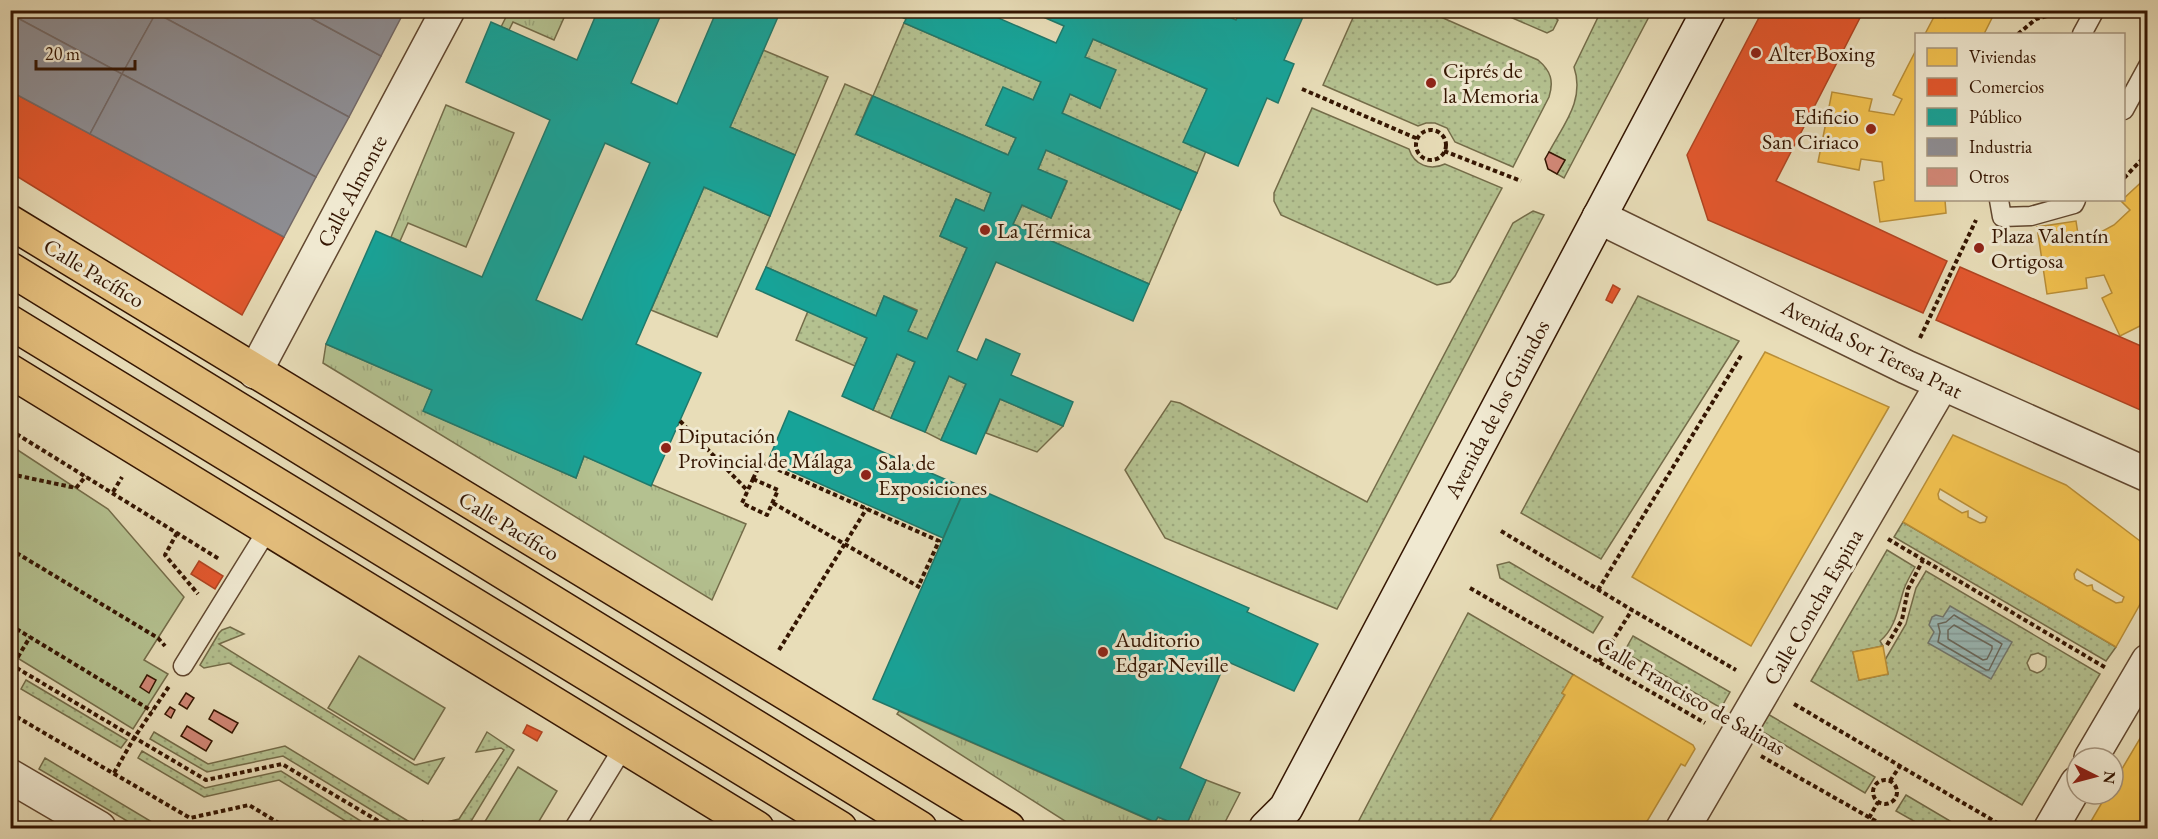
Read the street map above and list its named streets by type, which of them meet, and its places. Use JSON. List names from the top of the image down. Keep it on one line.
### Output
{"streets":{"main road":["Calle Pacífico"],"street":["Calle Almonte","Avenida Sor Teresa Prat","Avenida de los Guindos","Calle Concha Espina"],"path":["Calle Francisco de Salinas"]},"crossings":[["Calle Almonte","Calle Pacífico"],["Avenida Sor Teresa Prat","Avenida de los Guindos"],["Avenida Sor Teresa Prat","Calle Concha Espina"],["Calle Concha Espina","Calle Francisco de Salinas"]],"places":["Alter Boxing","Ciprés de la Memoria","Edificio San Ciriaco","La Térmica","Plaza Valentín Ortigosa","Diputación Provincial de Málaga","Sala de Exposiciones","Auditorio Edgar Neville"],"legend":["Viviendas","Comercios","Público","Industria","Otros"],"scale_bar":"20 m","north":"right"}
